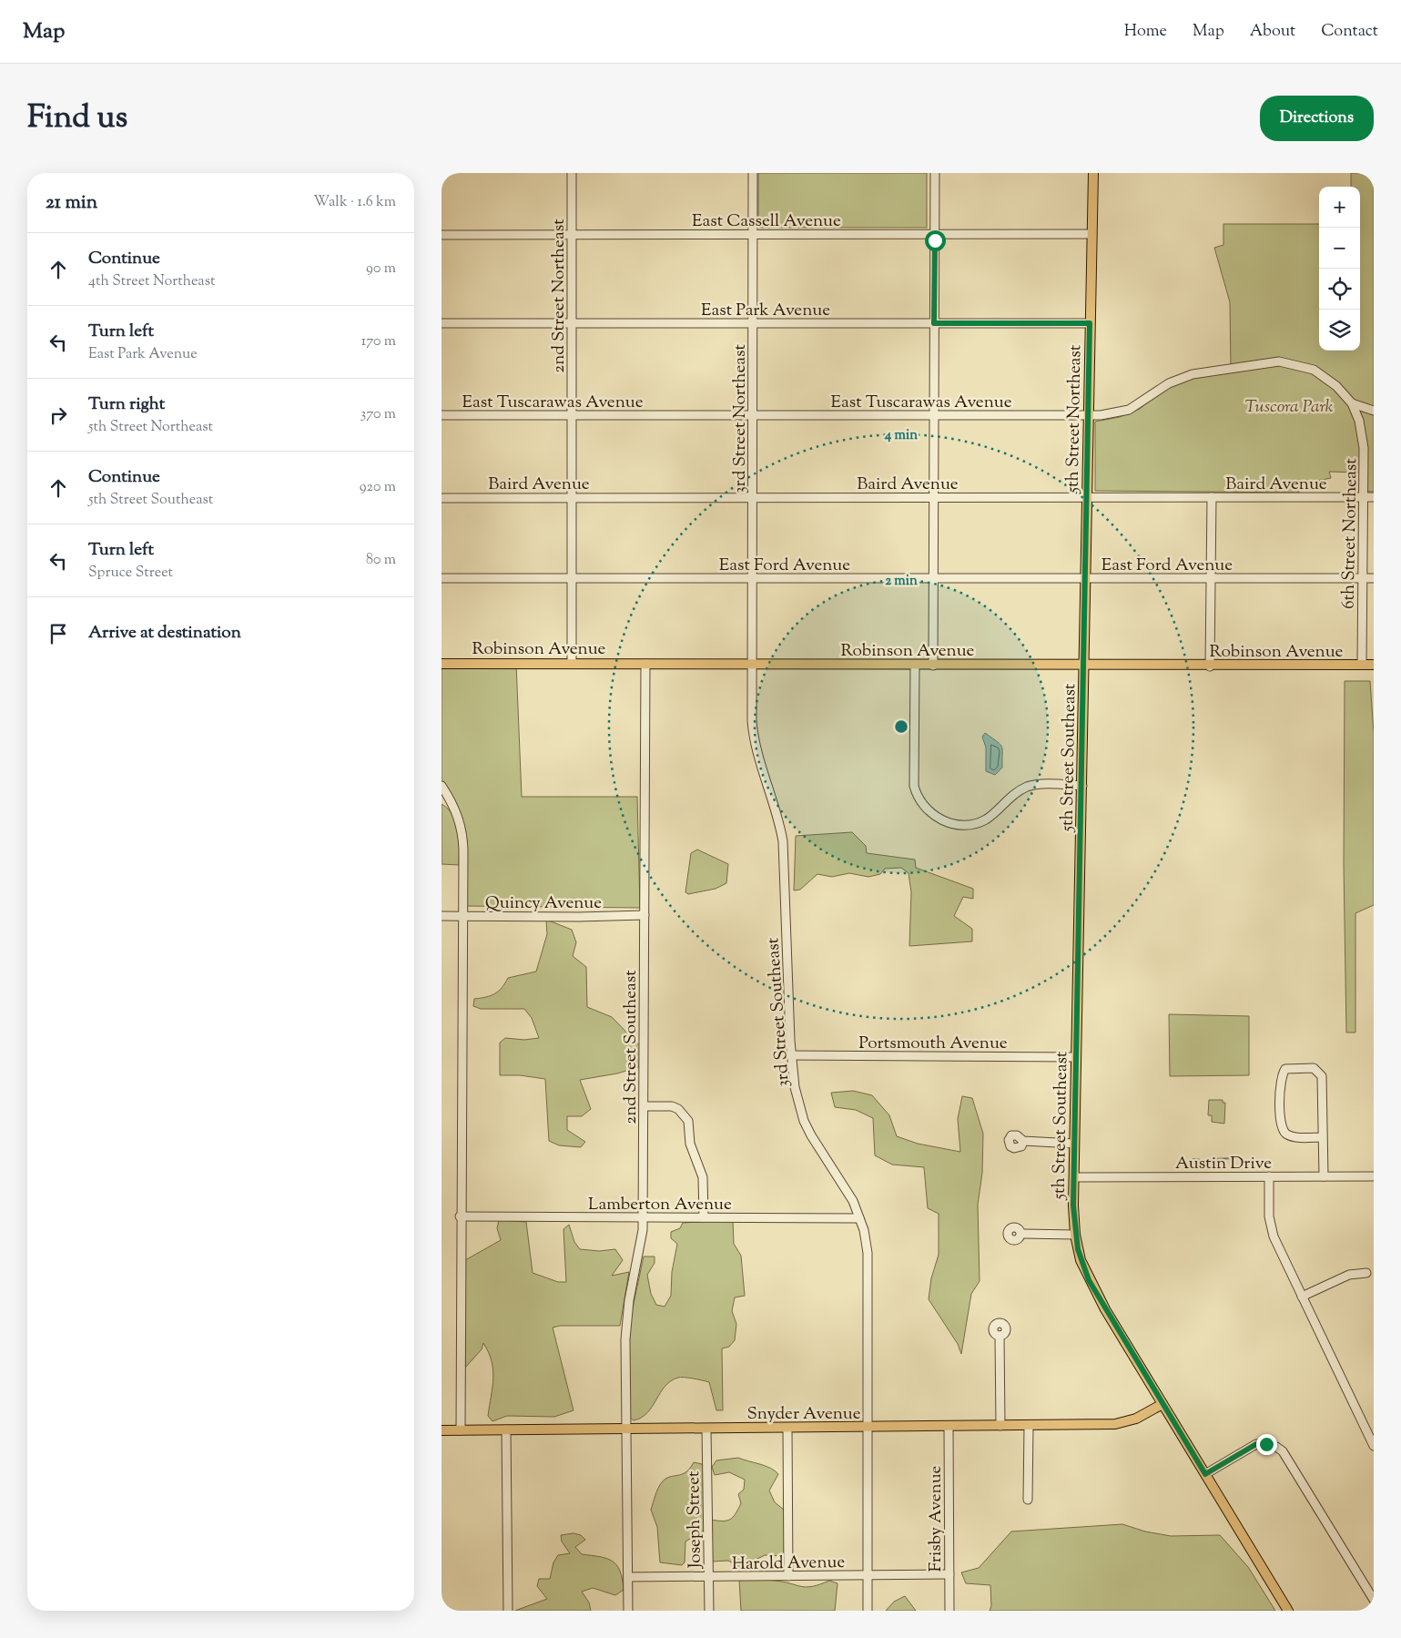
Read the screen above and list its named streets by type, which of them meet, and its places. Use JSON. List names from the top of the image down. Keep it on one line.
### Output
{"streets":{"main road":["5th Street Northeast","Robinson Avenue","5th Street Southeast","Snyder Avenue"],"street":["East Cassell Avenue","2nd Street Northeast","East Park Avenue","East Tuscarawas Avenue","3rd Street Northeast","Baird Avenue","6th Street Northeast","East Ford Avenue","Quincy Avenue","3rd Street Southeast","Portsmouth Avenue","2nd Street Southeast","Austin Drive","Lamberton Avenue","Frisby Avenue","Joseph Street","Harold Avenue"]},"crossings":[["East Cassell Avenue","2nd Street Northeast"],["East Cassell Avenue","3rd Street Northeast"],["East Cassell Avenue","5th Street Northeast"],["2nd Street Northeast","East Park Avenue"],["2nd Street Northeast","East Tuscarawas Avenue"],["2nd Street Northeast","Baird Avenue"],["2nd Street Northeast","East Ford Avenue"],["2nd Street Northeast","Robinson Avenue"],["East Park Avenue","3rd Street Northeast"],["East Park Avenue","5th Street Northeast"],["East Tuscarawas Avenue","3rd Street Northeast"],["East Tuscarawas Avenue","5th Street Northeast"],["East Tuscarawas Avenue","6th Street Northeast"],["3rd Street Northeast","Baird Avenue"],["3rd Street Northeast","East Ford Avenue"],["3rd Street Northeast","Robinson Avenue"],["3rd Street Northeast","3rd Street Southeast"],["5th Street Northeast","Baird Avenue"],["5th Street Northeast","East Ford Avenue"],["5th Street Northeast","Robinson Avenue"],["5th Street Northeast","5th Street Southeast"],["Baird Avenue","6th Street Northeast"],["6th Street Northeast","East Ford Avenue"],["6th Street Northeast","Robinson Avenue"],["Robinson Avenue","5th Street Southeast"],["Robinson Avenue","3rd Street Southeast"],["Robinson Avenue","2nd Street Southeast"],["5th Street Southeast","Portsmouth Avenue"],["5th Street Southeast","Austin Drive"],["5th Street Southeast","Snyder Avenue"],["Quincy Avenue","2nd Street Southeast"],["3rd Street Southeast","Portsmouth Avenue"],["3rd Street Southeast","Lamberton Avenue"],["3rd Street Southeast","Snyder Avenue"],["3rd Street Southeast","Harold Avenue"],["2nd Street Southeast","Lamberton Avenue"],["2nd Street Southeast","Snyder Avenue"],["2nd Street Southeast","Harold Avenue"],["Snyder Avenue","Frisby Avenue"],["Snyder Avenue","Joseph Street"],["Frisby Avenue","Harold Avenue"],["Joseph Street","Harold Avenue"]],"parks":["Tuscora Park"],"page":{"header":"Map","nav":["Home","Map","About","Contact"],"title":"Find us","buttons":"Directions","heading":["21 min","Walk · 1.6 km"],"map_buttons":["+","−"],"list":[["Continue","4th Street Northeast","90 m"],["Turn left","East Park Avenue","170 m"],["Turn right","5th Street Northeast","370 m"],["Continue","5th Street Southeast","920 m"],["Turn left","Spruce Street","80 m"],"Arrive at destination"]},"rings":["4 min","2 min"]}
